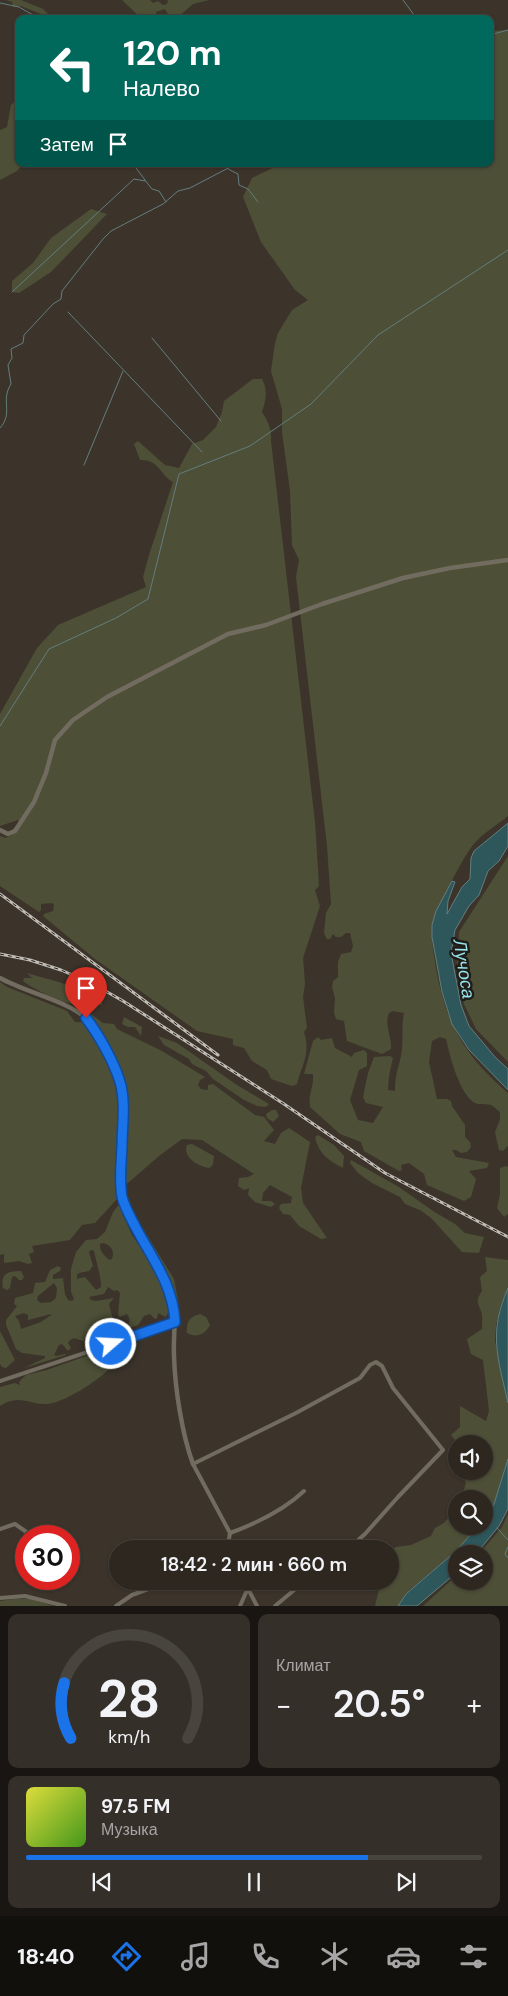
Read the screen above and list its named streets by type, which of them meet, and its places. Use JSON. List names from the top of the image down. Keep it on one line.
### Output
{"water":["Лучоса"],"page":{"turn":["120 m","Налево"],"then":"Затем","limit":"30","trip":"18:42 · 2 мин · 660 m","tile":"Климат","heat":["−","20.5°","+"],"song":["97.5 FM","Музыка"],"tabs":"18:40","gauge":["28","km/h"]}}
